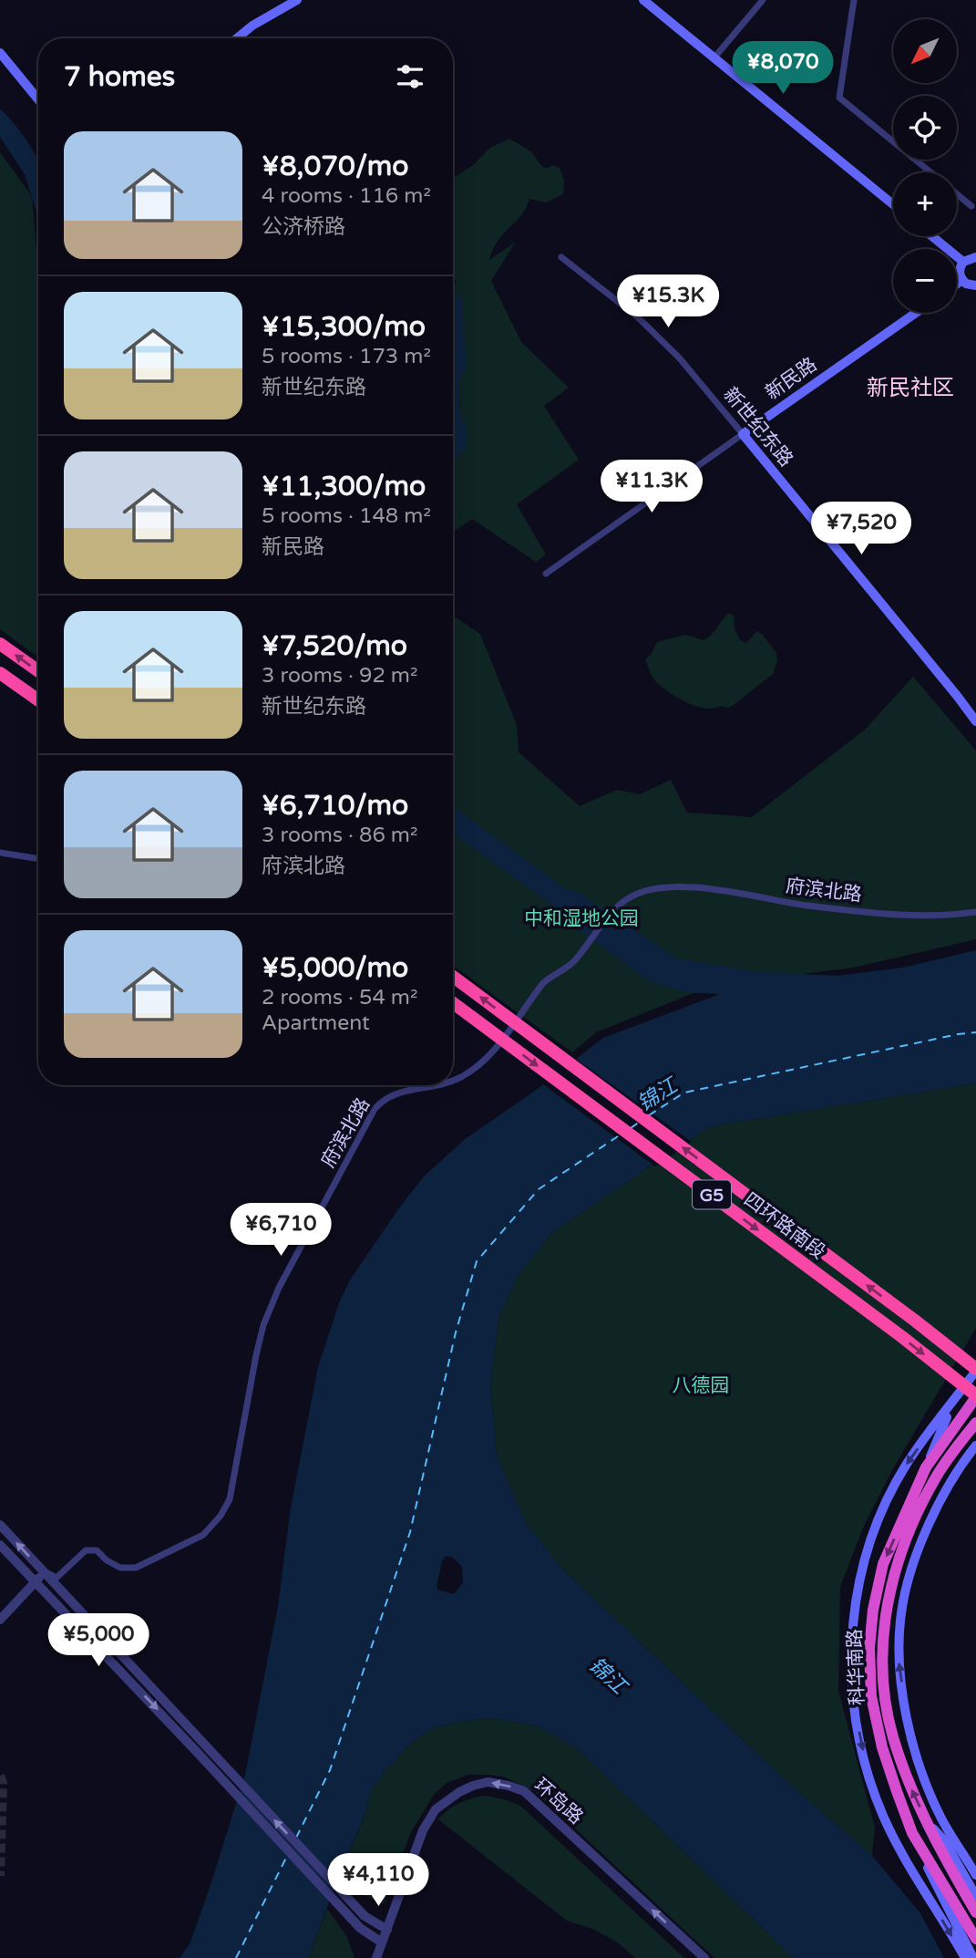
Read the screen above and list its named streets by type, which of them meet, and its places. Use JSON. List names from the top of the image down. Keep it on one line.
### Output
{"streets":{"highway":["G5","四环路南段","科华南路"],"main road":["新民路","新世纪东路"],"street":["府滨北路","环岛路"]},"crossings":[["新民路","新世纪东路"],["四环路南段","科华南路"]],"districts":["新民社区"],"water":["锦江"],"parks":["中和湿地公园","八德园"],"north":"bottom left","page":{"map_buttons":["+","−"],"heading":"7 homes","price":["¥8,070","¥15.3K","¥11.3K","¥7,520","¥6,710","¥5,000","¥4,110"],"list":[{"name":"¥8,070/mo","note":"4 rooms · 116 m² · 公济桥路"},{"name":"¥15,300/mo","note":"5 rooms · 173 m² · 新世纪东路"},{"name":"¥11,300/mo","note":"5 rooms · 148 m² · 新民路"},{"name":"¥7,520/mo","note":"3 rooms · 92 m² · 新世纪东路"},{"name":"¥6,710/mo","note":"3 rooms · 86 m² · 府滨北路"},{"name":"¥5,000/mo","note":"2 rooms · 54 m² · Apartment"}]}}
